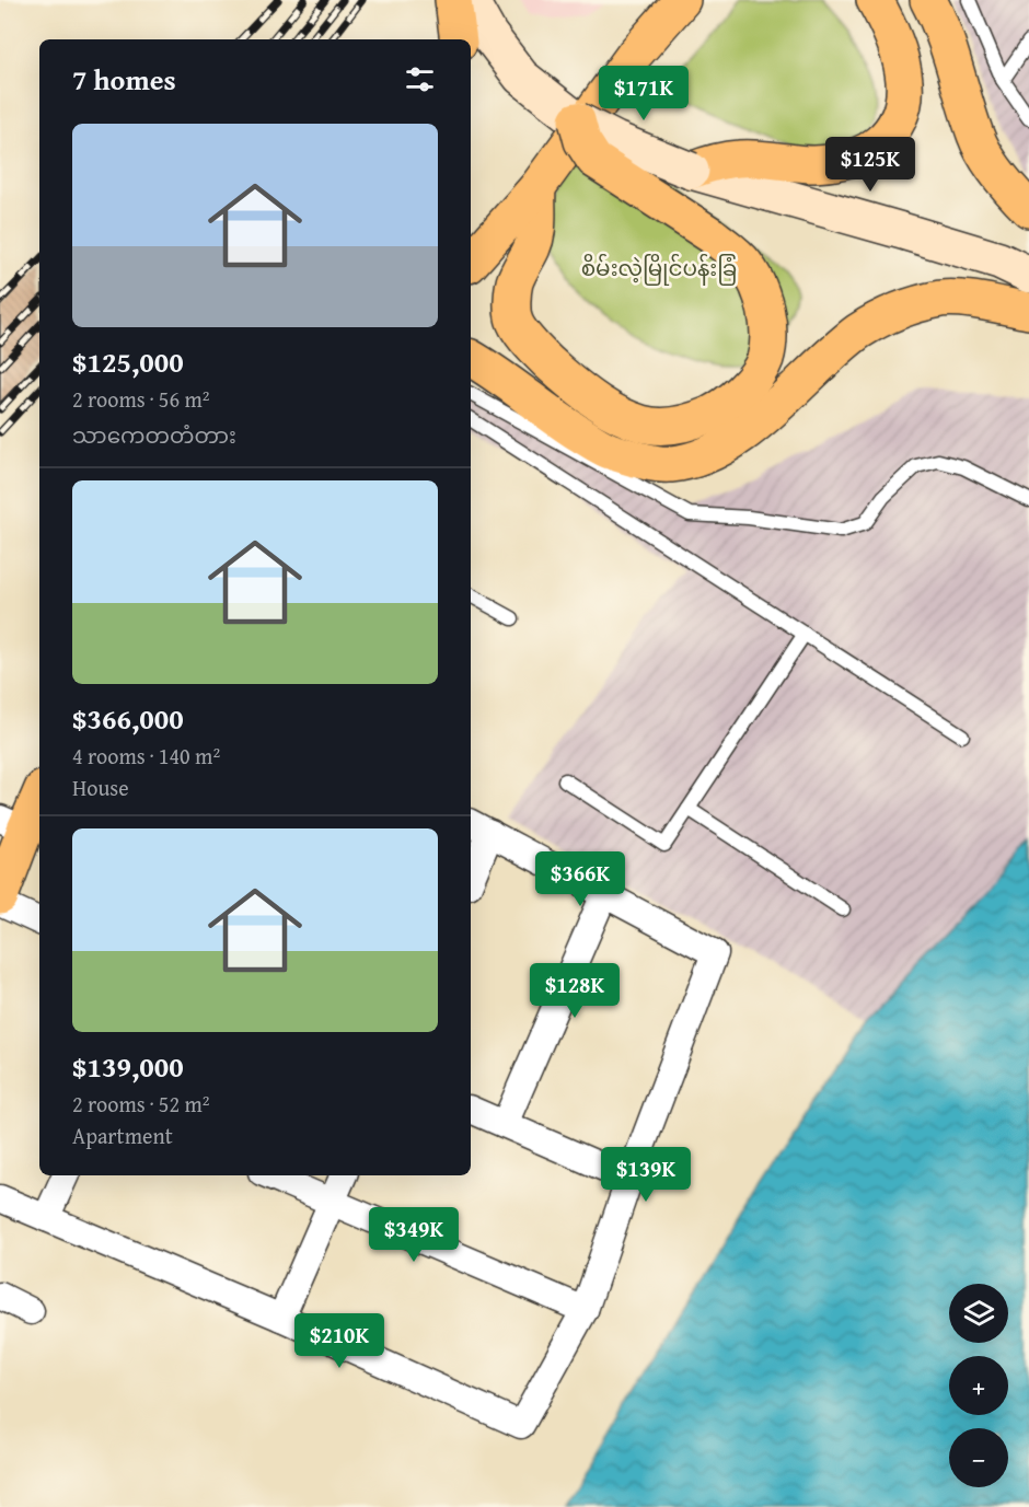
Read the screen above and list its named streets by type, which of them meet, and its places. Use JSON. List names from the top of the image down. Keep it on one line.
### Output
{"parks":["စိမ်းလဲ့မြိုင်ပန်းခြံ"],"page":{"heading":"7 homes","price":["$171K","$125K","$366K","$128K","$139K","$349K","$210K"],"list":[{"name":"$125,000","note":"2 rooms · 56 m² · သာကေတတံတား"},{"name":"$366,000","note":"4 rooms · 140 m² · House"},{"name":"$139,000","note":"2 rooms · 52 m² · Apartment"}],"map_buttons":["+","−"]}}
